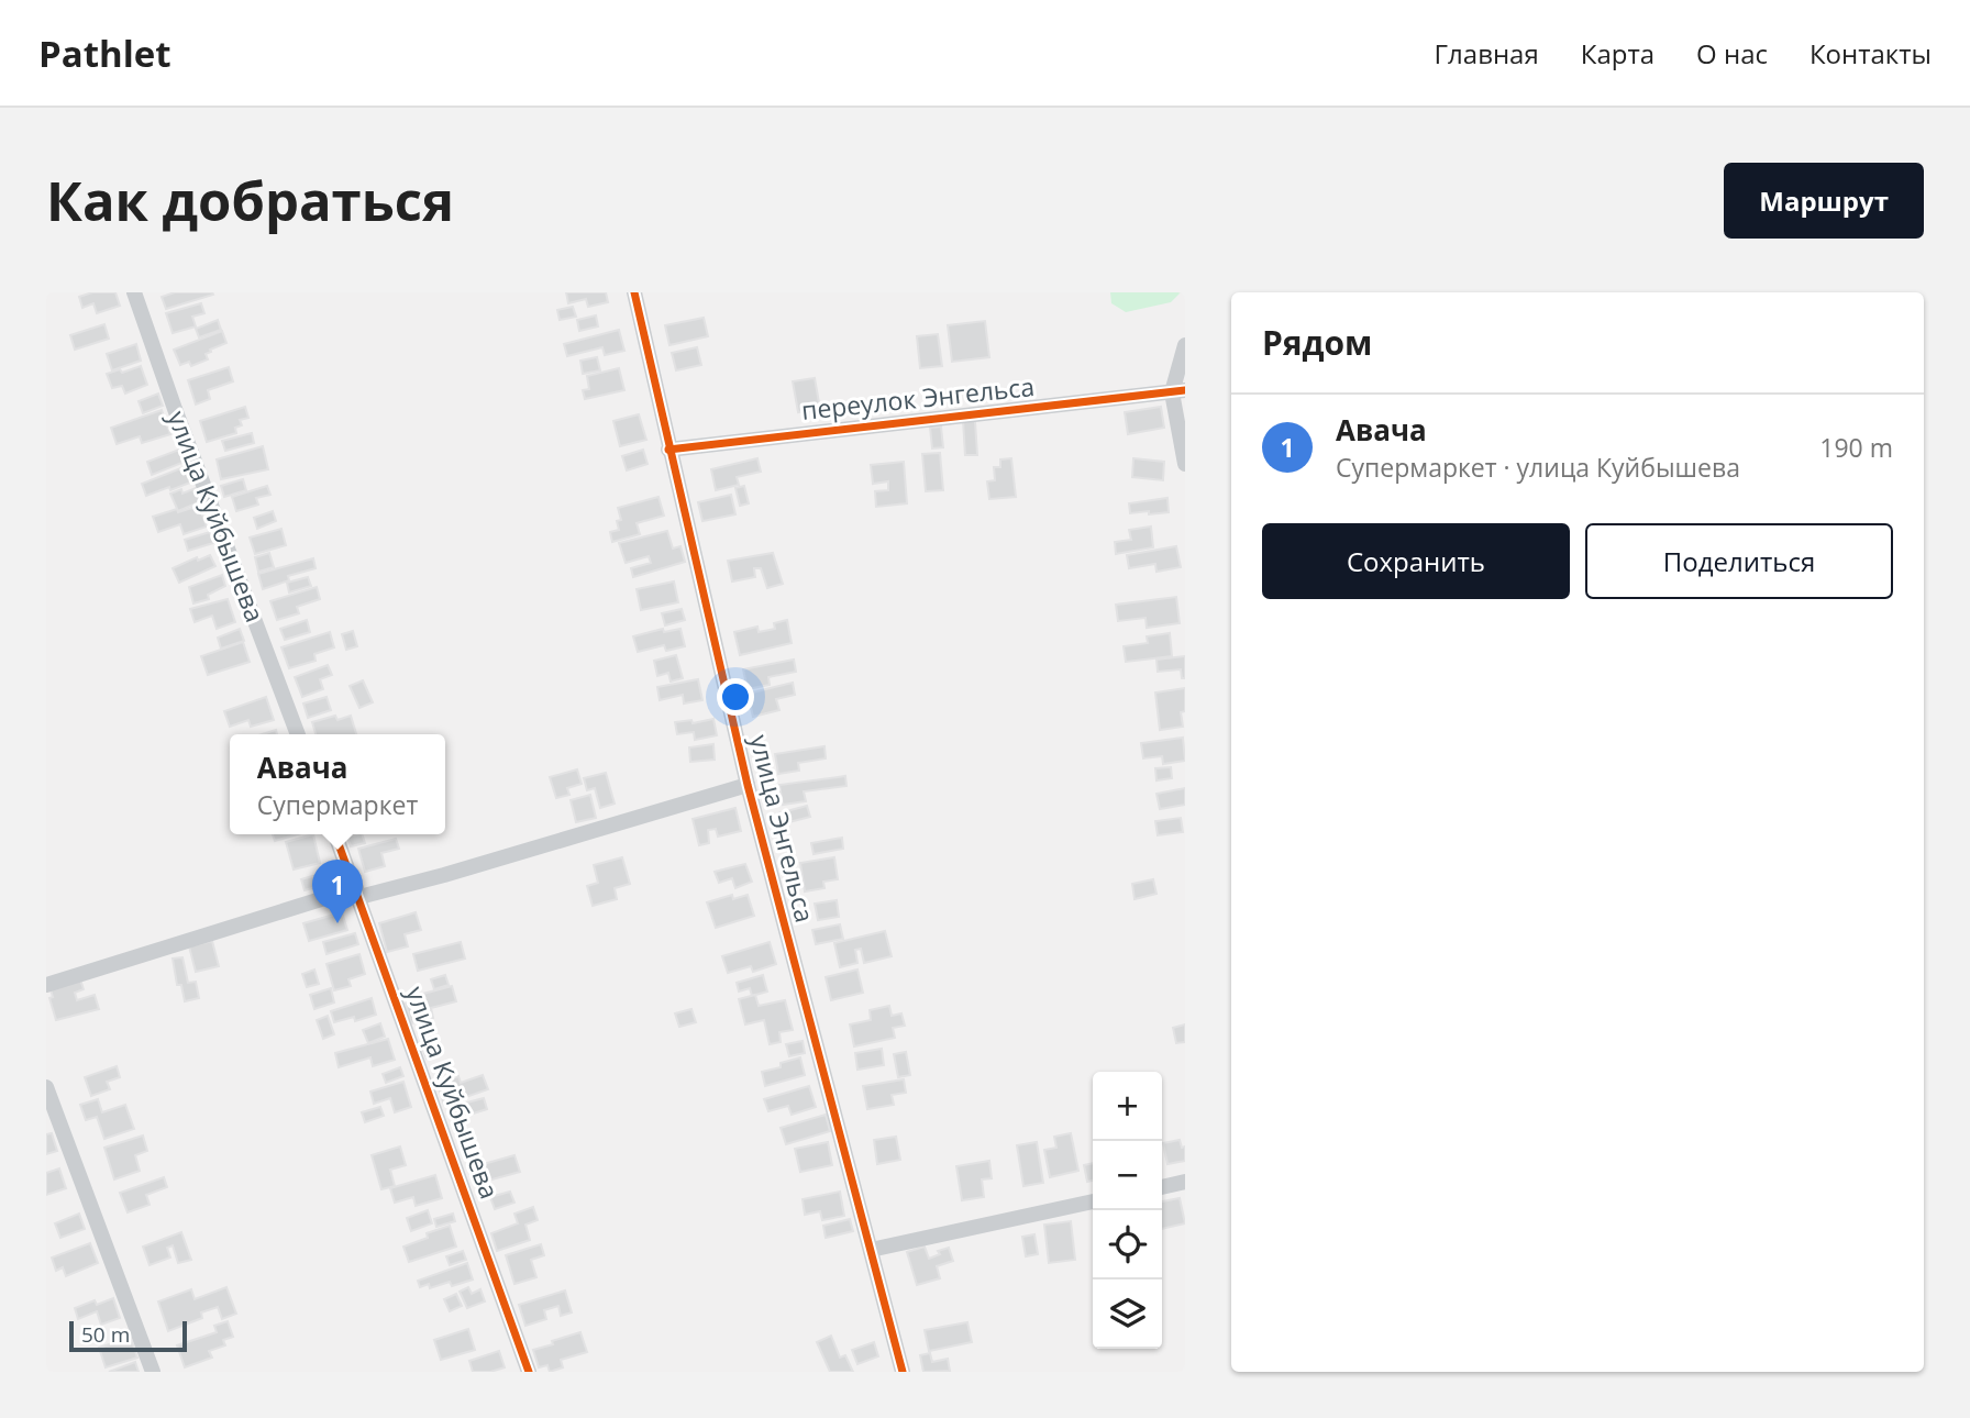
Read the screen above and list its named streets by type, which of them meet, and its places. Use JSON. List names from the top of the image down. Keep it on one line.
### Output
{"streets":{"street":["переулок Энгельса","улица Куйбышева","улица Энгельса"]},"crossings":[["переулок Энгельса","улица Энгельса"],["улица Куйбышева","улица Энгельса"]],"scale_bar":"50 m","page":{"header":"Pathlet","nav":["Главная","Карта","О нас","Контакты"],"buttons":["Маршрут",["Сохранить","Поделиться"]],"title":"Как добраться","heading":"Рядом","list":[{"mark":"1","name":"Авача","note":"Супермаркет · улица Куйбышева","value":"190 m"}],"popup":["Авача","Супермаркет"],"pins":"1","map_buttons":["+","−"],"scale":"50 m"}}
